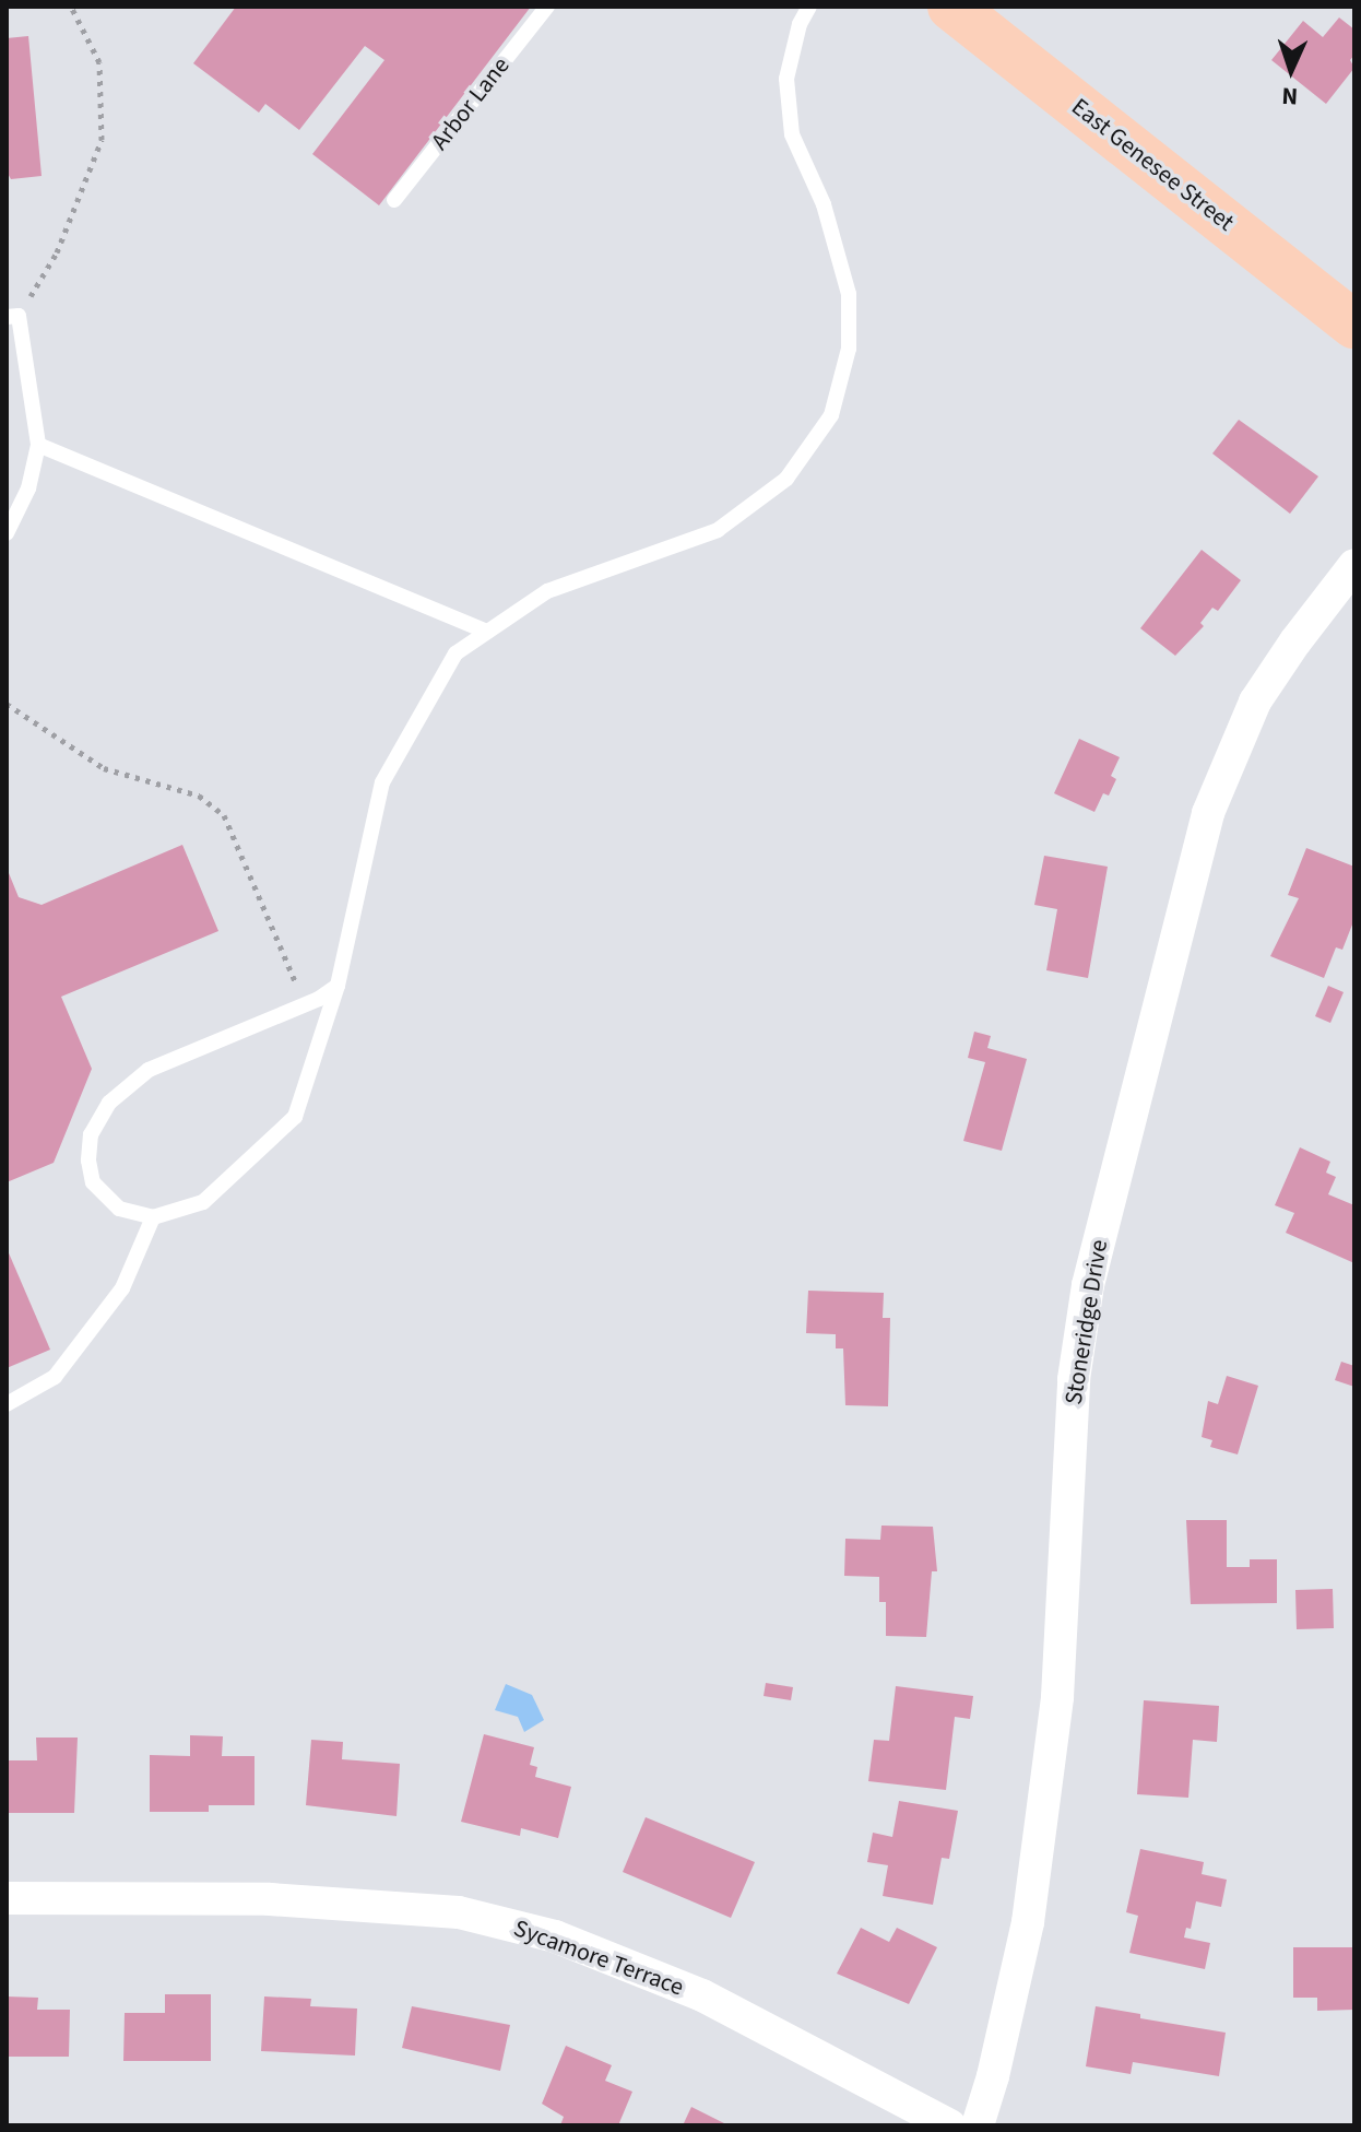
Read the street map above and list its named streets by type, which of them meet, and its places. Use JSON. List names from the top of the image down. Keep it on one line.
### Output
{"streets":{"main road":["East Genesee Street"],"street":["Stoneridge Drive","Sycamore Terrace"],"lane":["Arbor Lane"]},"north":"bottom"}
